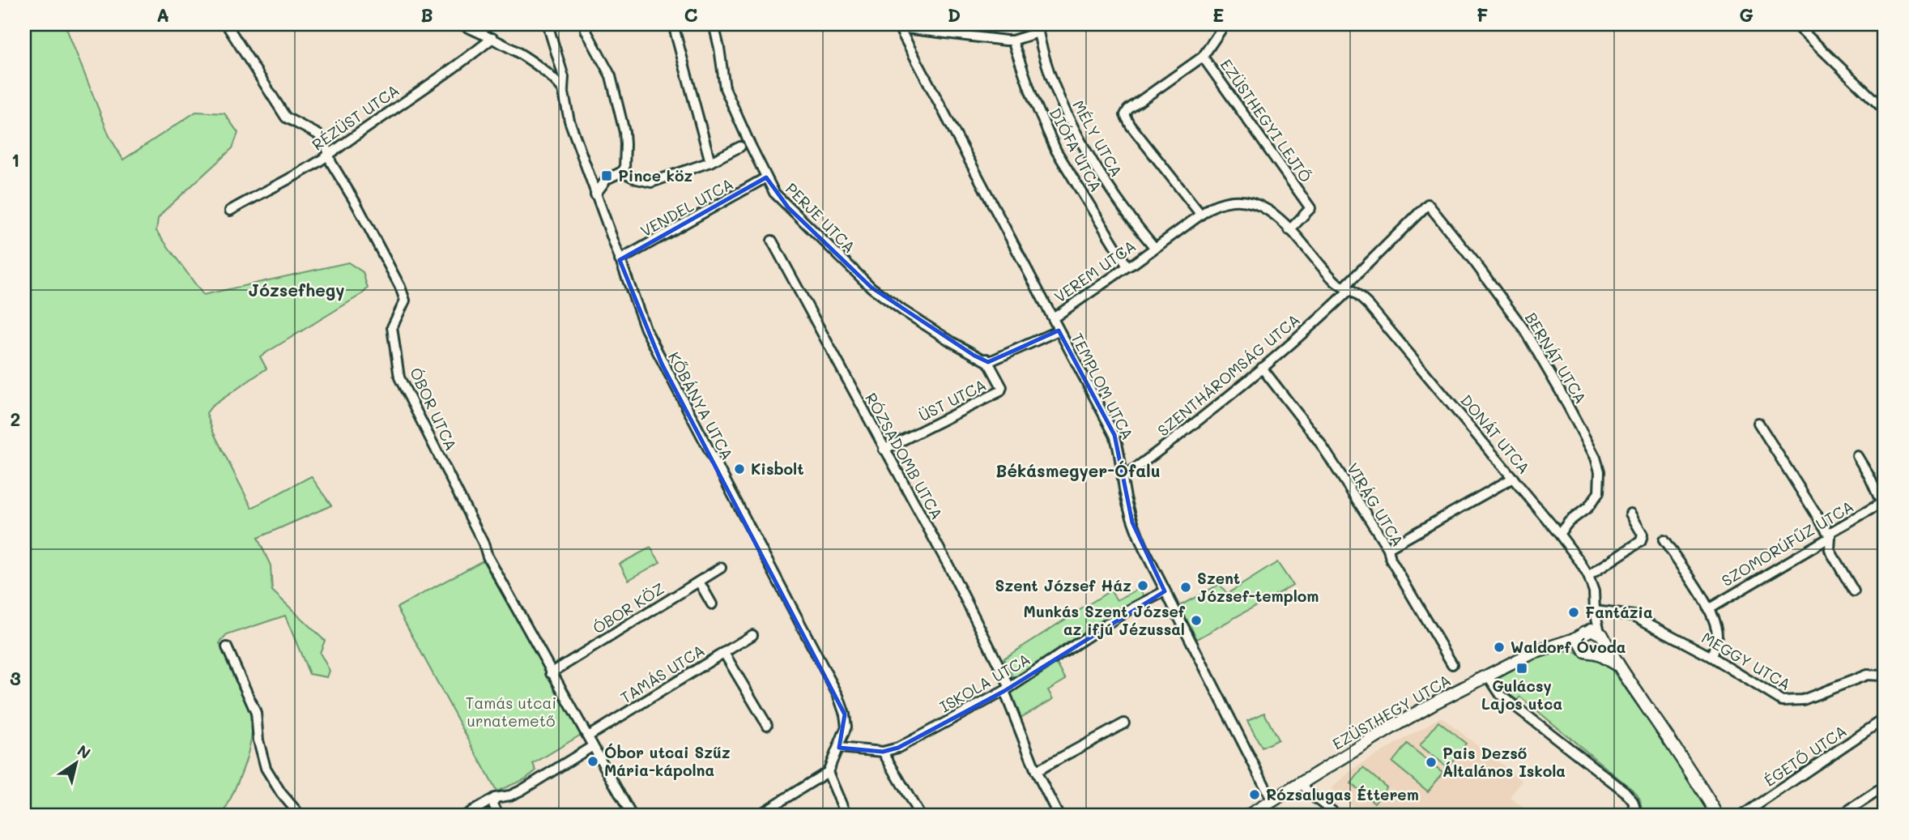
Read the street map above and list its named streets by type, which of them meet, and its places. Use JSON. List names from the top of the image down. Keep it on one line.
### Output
{"streets":{"street":["RÉZÜST UTCA","EZÜSTHEGYI LEJTŐ","MÉLY UTCA","DIÓFA UTCA","VENDEL UTCA","PERJE UTCA","VEREM UTCA","BERNÁT UTCA","SZENTHÁROMSÁG UTCA","TEMPLOM UTCA","ÜST UTCA","KŐBÁNYA UTCA","ÓBOR UTCA","DONÁT UTCA","RÓZSADOMB UTCA","VIRÁG UTCA","SZOMORÚFŰZ UTCA","ÓBOR KÖZ","MEGGY UTCA","TAMÁS UTCA","ISKOLA UTCA","EZÜSTHEGY UTCA","ÉGETŐ UTCA"]},"crossings":[["RÉZÜST UTCA","ÓBOR UTCA"],["EZÜSTHEGYI LEJTŐ","DONÁT UTCA"],["MÉLY UTCA","DIÓFA UTCA"],["MÉLY UTCA","VEREM UTCA"],["MÉLY UTCA","DONÁT UTCA"],["DIÓFA UTCA","VEREM UTCA"],["VENDEL UTCA","PERJE UTCA"],["VENDEL UTCA","KŐBÁNYA UTCA"],["PERJE UTCA","ÜST UTCA"],["VEREM UTCA","TEMPLOM UTCA"],["VEREM UTCA","DONÁT UTCA"],["BERNÁT UTCA","SZENTHÁROMSÁG UTCA"],["BERNÁT UTCA","DONÁT UTCA"],["SZENTHÁROMSÁG UTCA","TEMPLOM UTCA"],["SZENTHÁROMSÁG UTCA","DONÁT UTCA"],["SZENTHÁROMSÁG UTCA","VIRÁG UTCA"],["TEMPLOM UTCA","ISKOLA UTCA"],["TEMPLOM UTCA","EZÜSTHEGY UTCA"],["ÜST UTCA","RÓZSADOMB UTCA"],["KŐBÁNYA UTCA","ISKOLA UTCA"],["ÓBOR UTCA","ÓBOR KÖZ"],["ÓBOR UTCA","TAMÁS UTCA"],["DONÁT UTCA","MEGGY UTCA"],["DONÁT UTCA","EZÜSTHEGY UTCA"],["RÓZSADOMB UTCA","ISKOLA UTCA"]],"districts":["Józsefhegy","Békásmegyer-Ófalu"],"parks":["Tamás utcai urnatemető"],"places":{"transit":["Pince köz","Gulácsy Lajos utca"],"other":["Kisbolt","Szent József Ház","Szent József-templom","Fantázia","Munkás Szent József az ifjú Jézussal","Waldorf Óvoda","Óbor utcai Szűz Mária-kápolna","Pais Dezső Általános Iskola","Rózsalugas Étterem"]},"north":"top right","grid":{"columns":["A","B","C","D","E","F","G"],"rows":["1","2","3"]}}
